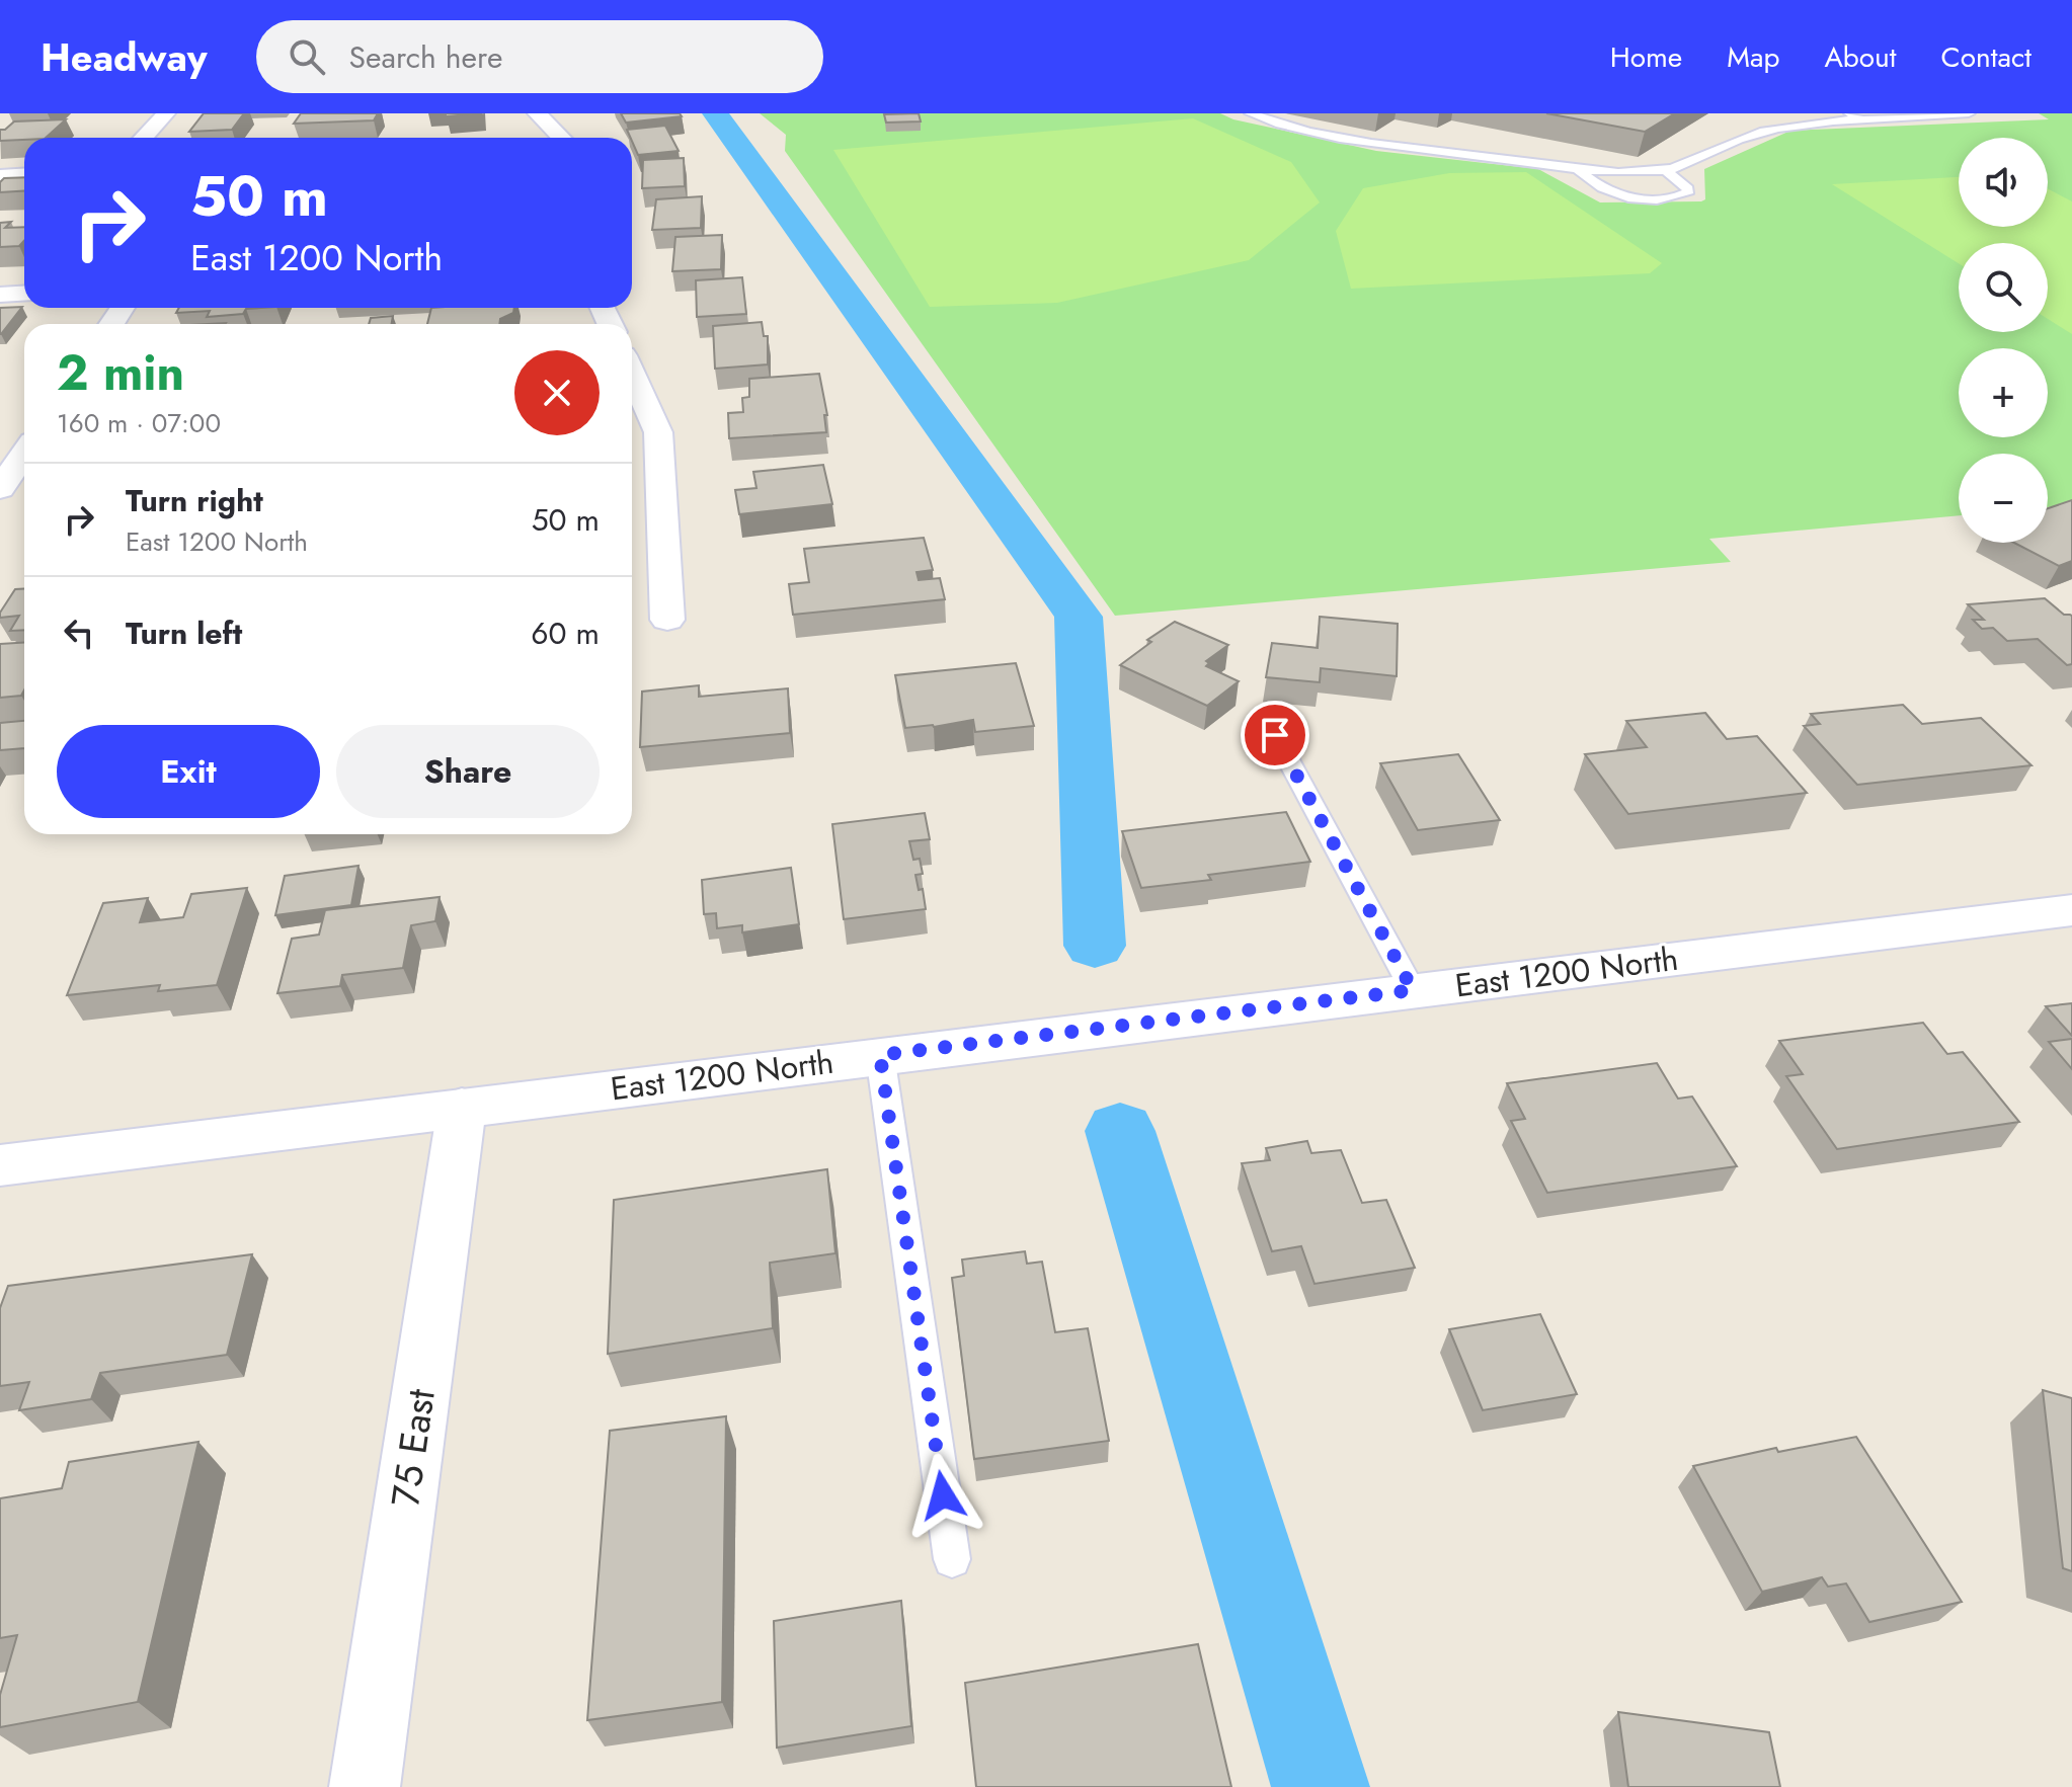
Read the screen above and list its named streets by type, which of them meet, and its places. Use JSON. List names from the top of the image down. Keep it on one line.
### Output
{"streets":{"street":["East 1200 North","75 East"]},"crossings":[["East 1200 North","75 East"]],"page":{"header":"Headway","search":"Search here","nav":["Home","Map","About","Contact"],"map_buttons":["+","−"],"turn":["50 m","East 1200 North"],"heading":["2 min","160 m · 07:00"],"list":[{"name":"Turn right","note":"East 1200 North","value":"50 m"},{"name":"Turn left","value":"60 m"}],"buttons":["Exit","Share"]}}
